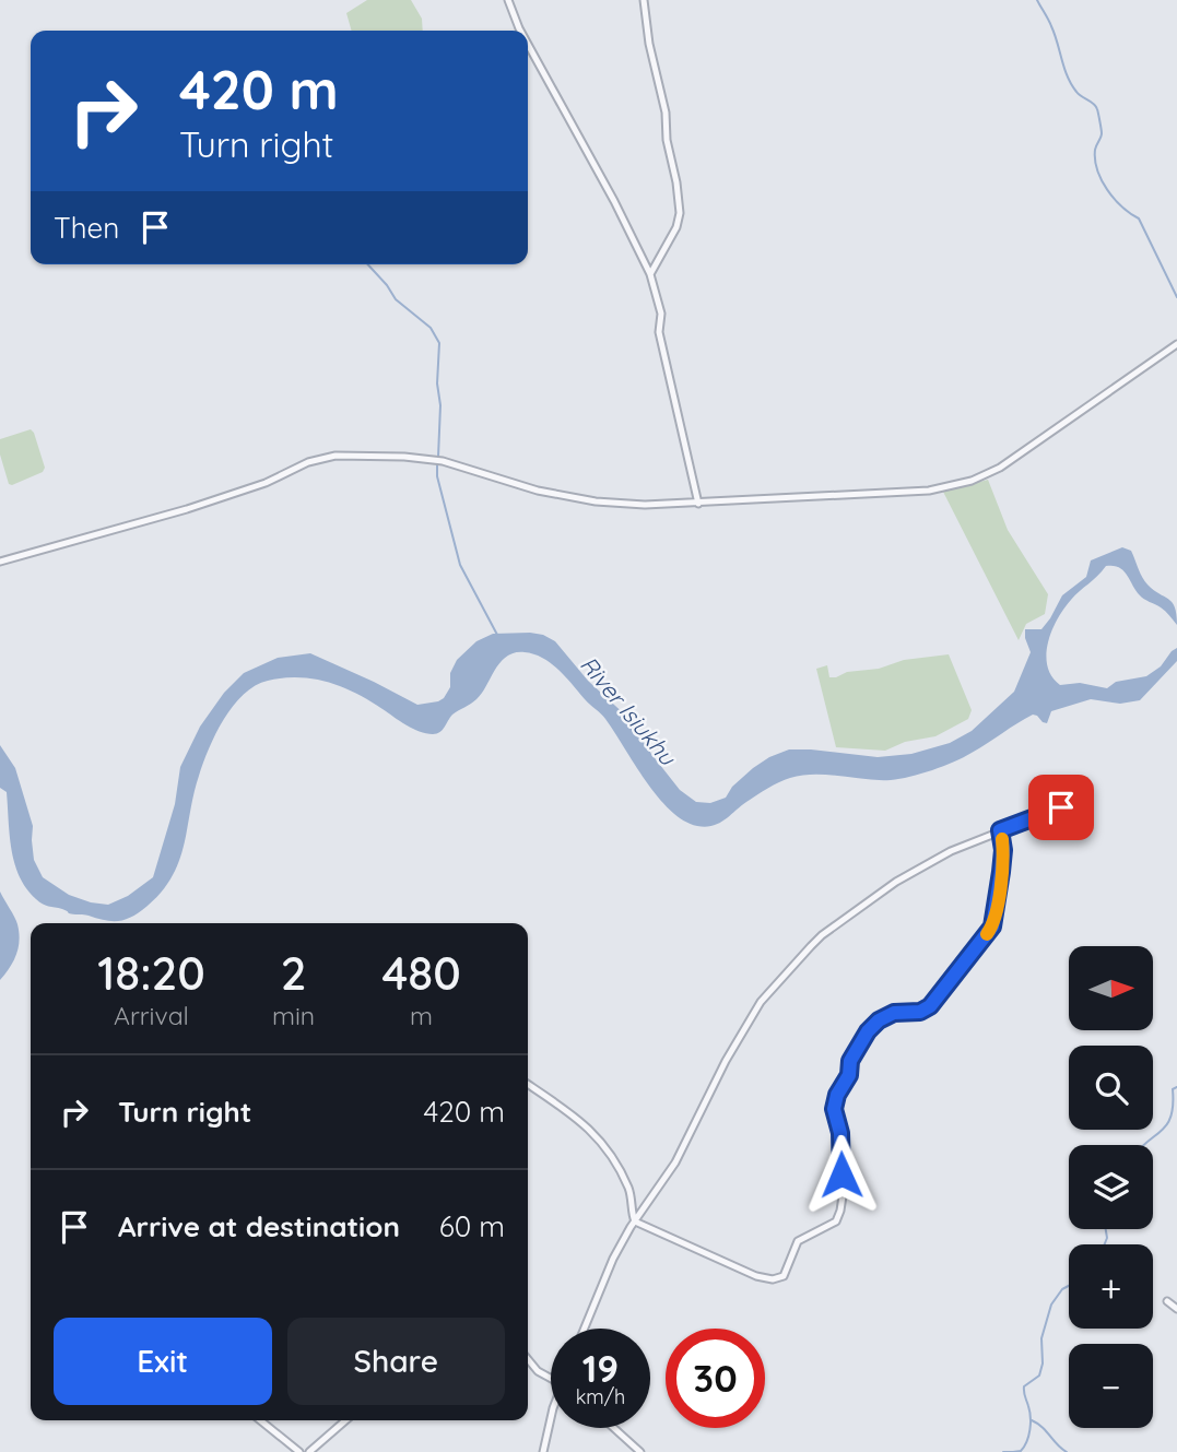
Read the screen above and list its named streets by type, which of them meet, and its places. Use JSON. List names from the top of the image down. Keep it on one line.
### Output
{"water":["River Isiukhu"],"north":"right","page":{"turn":["420 m","Turn right"],"then":"Then","eta":["18:20","Arrival","2","min","480","m"],"map_buttons":["+","−"],"list":[{"name":"Turn right","value":"420 m"},{"name":"Arrive at destination","value":"60 m"}],"buttons":["Exit","Share"],"speed":"19 km/h","limit":"30"}}
